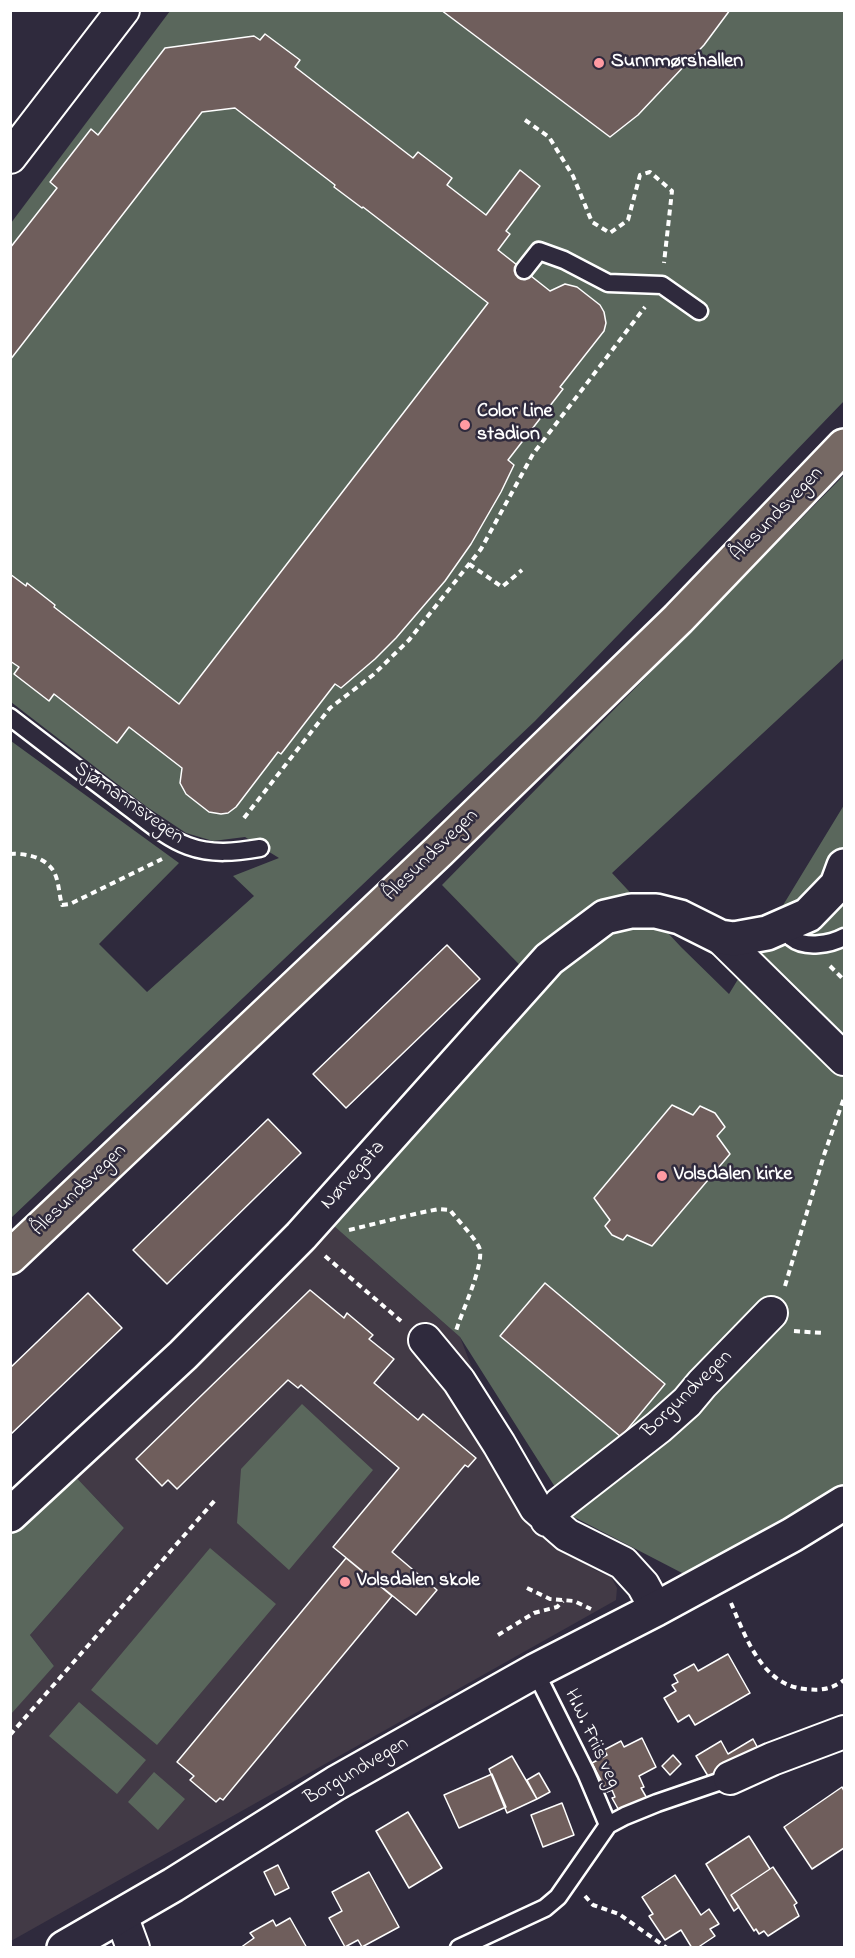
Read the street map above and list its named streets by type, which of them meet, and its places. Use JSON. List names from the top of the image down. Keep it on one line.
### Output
{"streets":{"highway":["Ålesundsvegen"],"street":["Nørvegata","Borgundvegen"],"lane":["Sjømannsvegen","H.W. Friis veg"]},"crossings":[["Borgundvegen","H.W. Friis veg"]],"places":["Sunnmørshallen","Color Line stadion","Volsdalen kirke","Volsdalen skole"]}
